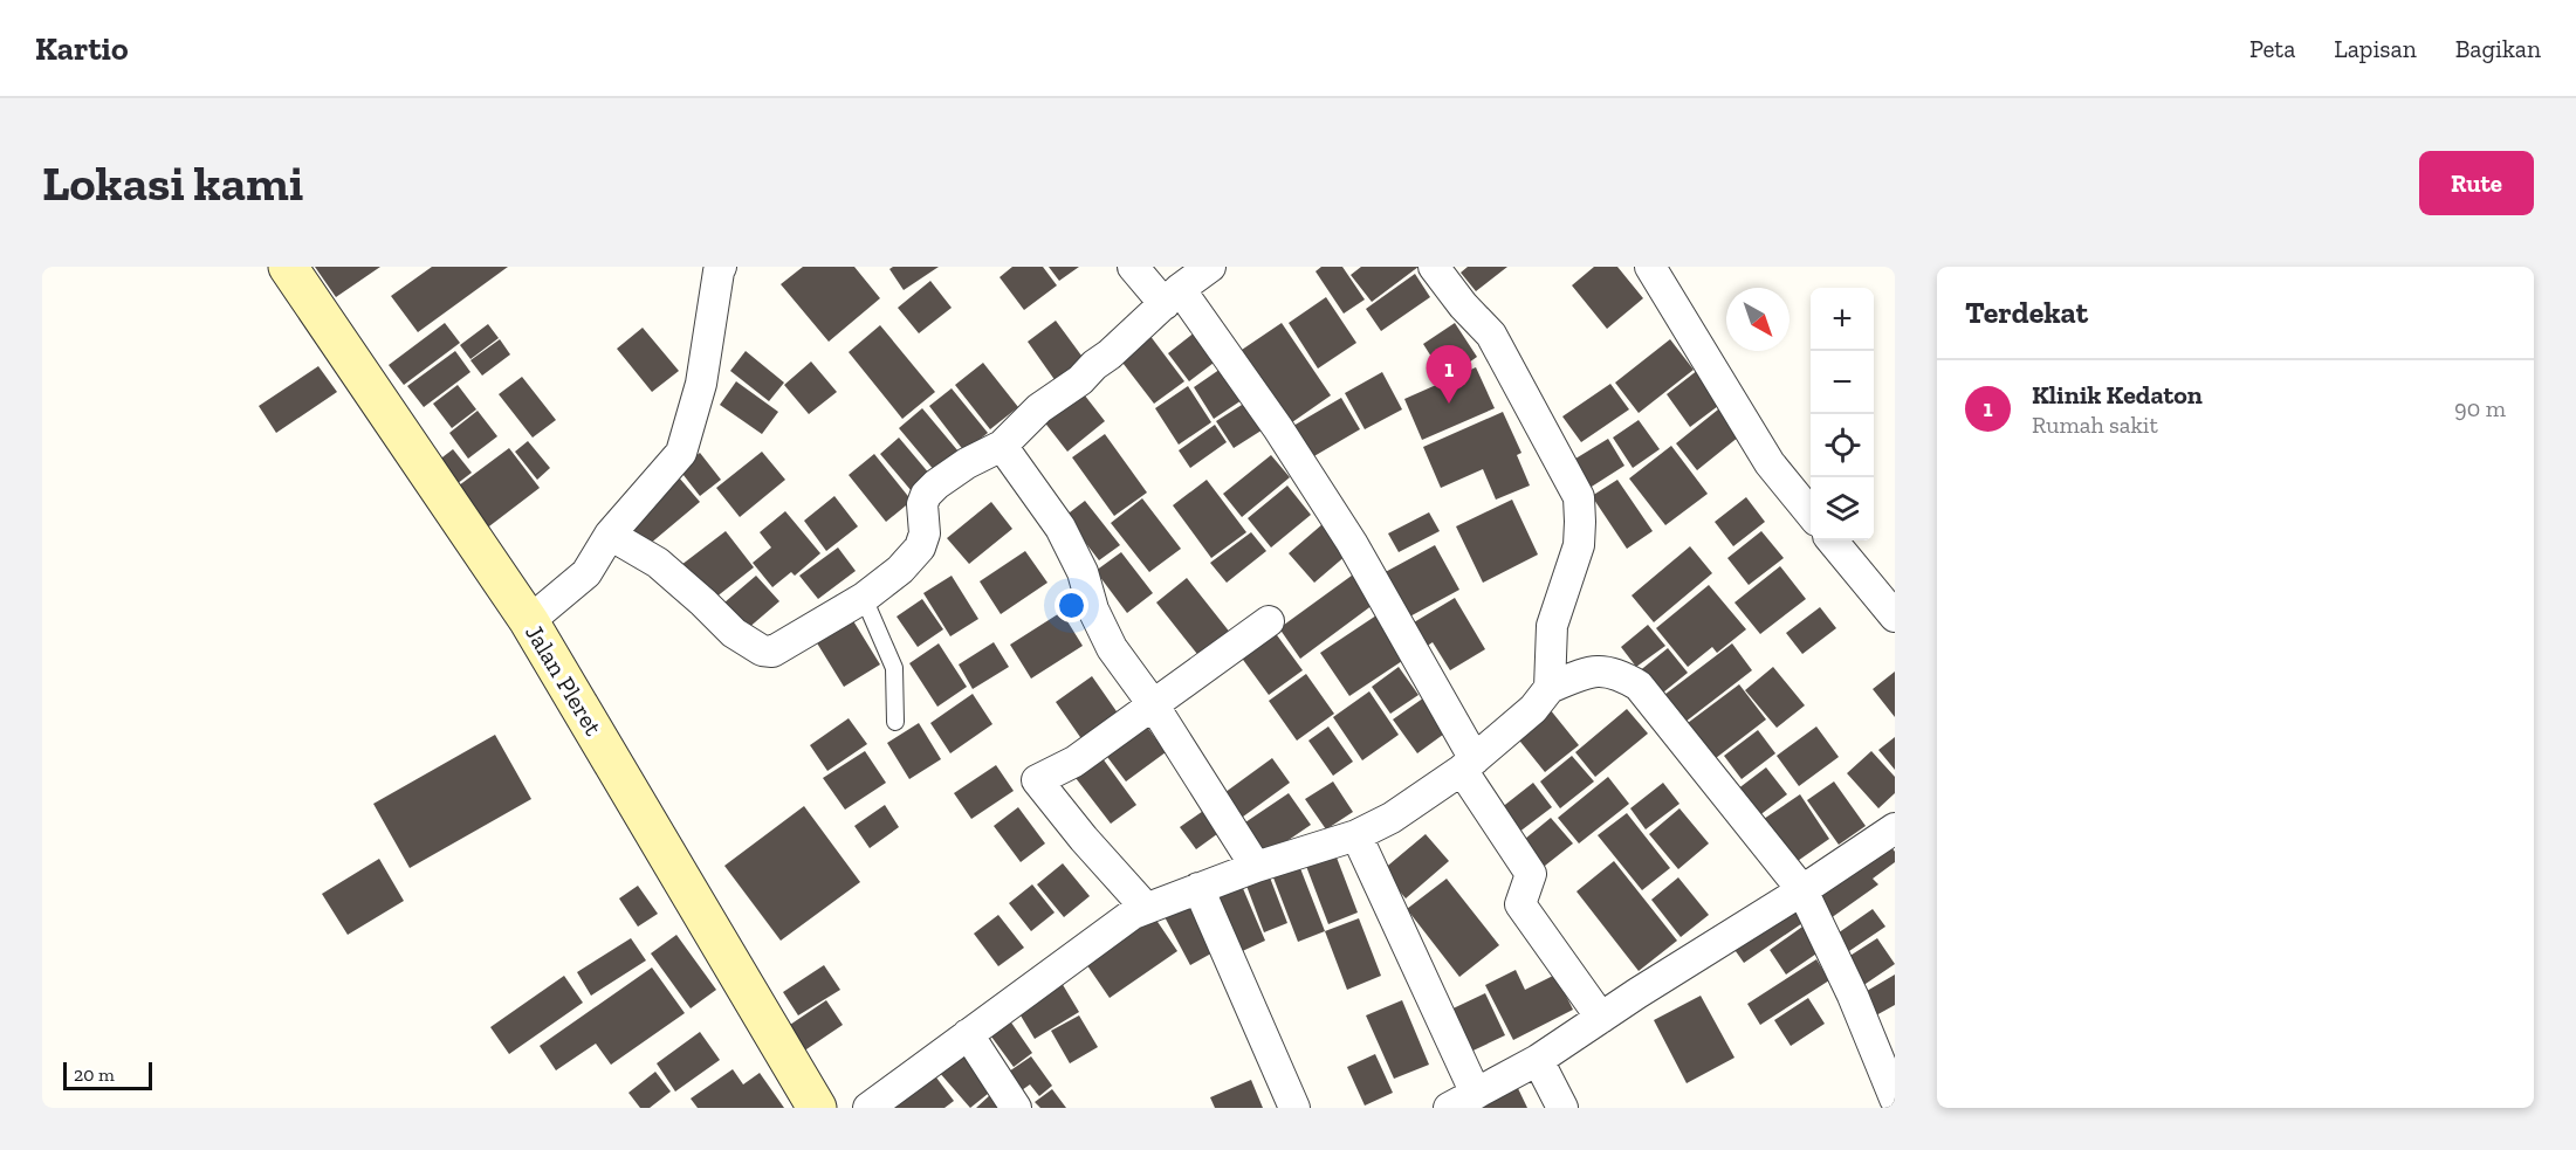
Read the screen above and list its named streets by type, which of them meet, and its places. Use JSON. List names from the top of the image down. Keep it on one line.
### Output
{"streets":{"main road":["Jalan Pleret"]},"scale_bar":"20 m","north":"bottom right","page":{"header":"Kartio","nav":["Peta","Lapisan","Bagikan"],"buttons":"Rute","title":"Lokasi kami","heading":"Terdekat","map_buttons":["+","−"],"pins":"1","list":[{"mark":"1","name":"Klinik Kedaton","note":"Rumah sakit","value":"90 m"}],"scale":"20 m"}}
